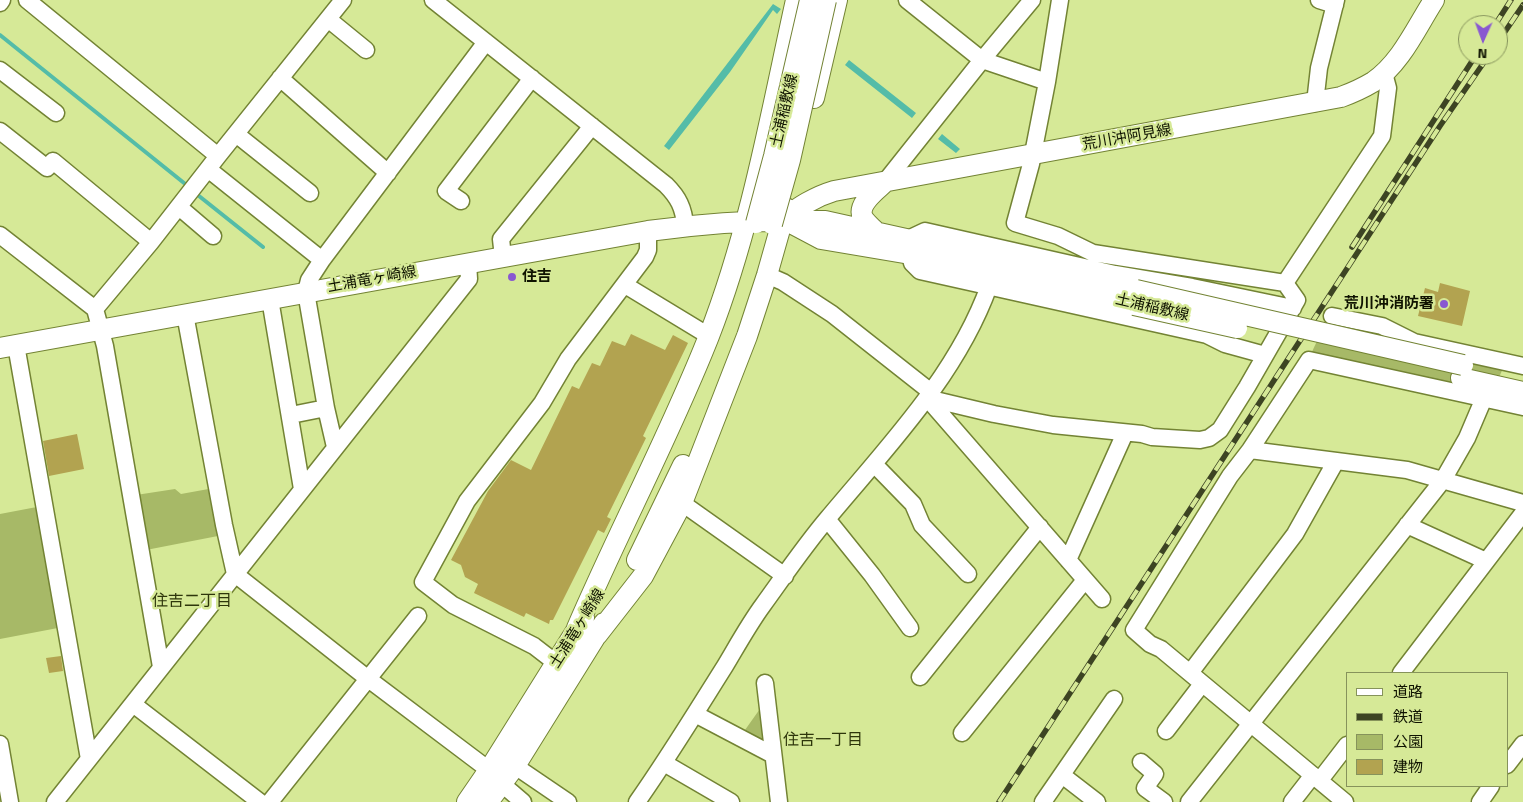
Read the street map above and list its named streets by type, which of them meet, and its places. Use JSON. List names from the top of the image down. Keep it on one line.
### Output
{"streets":{"main road":["土浦稲敷線","荒川沖阿見線","土浦竜ヶ崎線"]},"crossings":[["土浦稲敷線","荒川沖阿見線"],["土浦稲敷線","土浦竜ヶ崎線"],["荒川沖阿見線","土浦竜ヶ崎線"]],"districts":["住吉二丁目","住吉一丁目"],"places":["住吉","荒川沖消防署"],"legend":["道路","鉄道","公園","建物"],"north":"bottom"}
